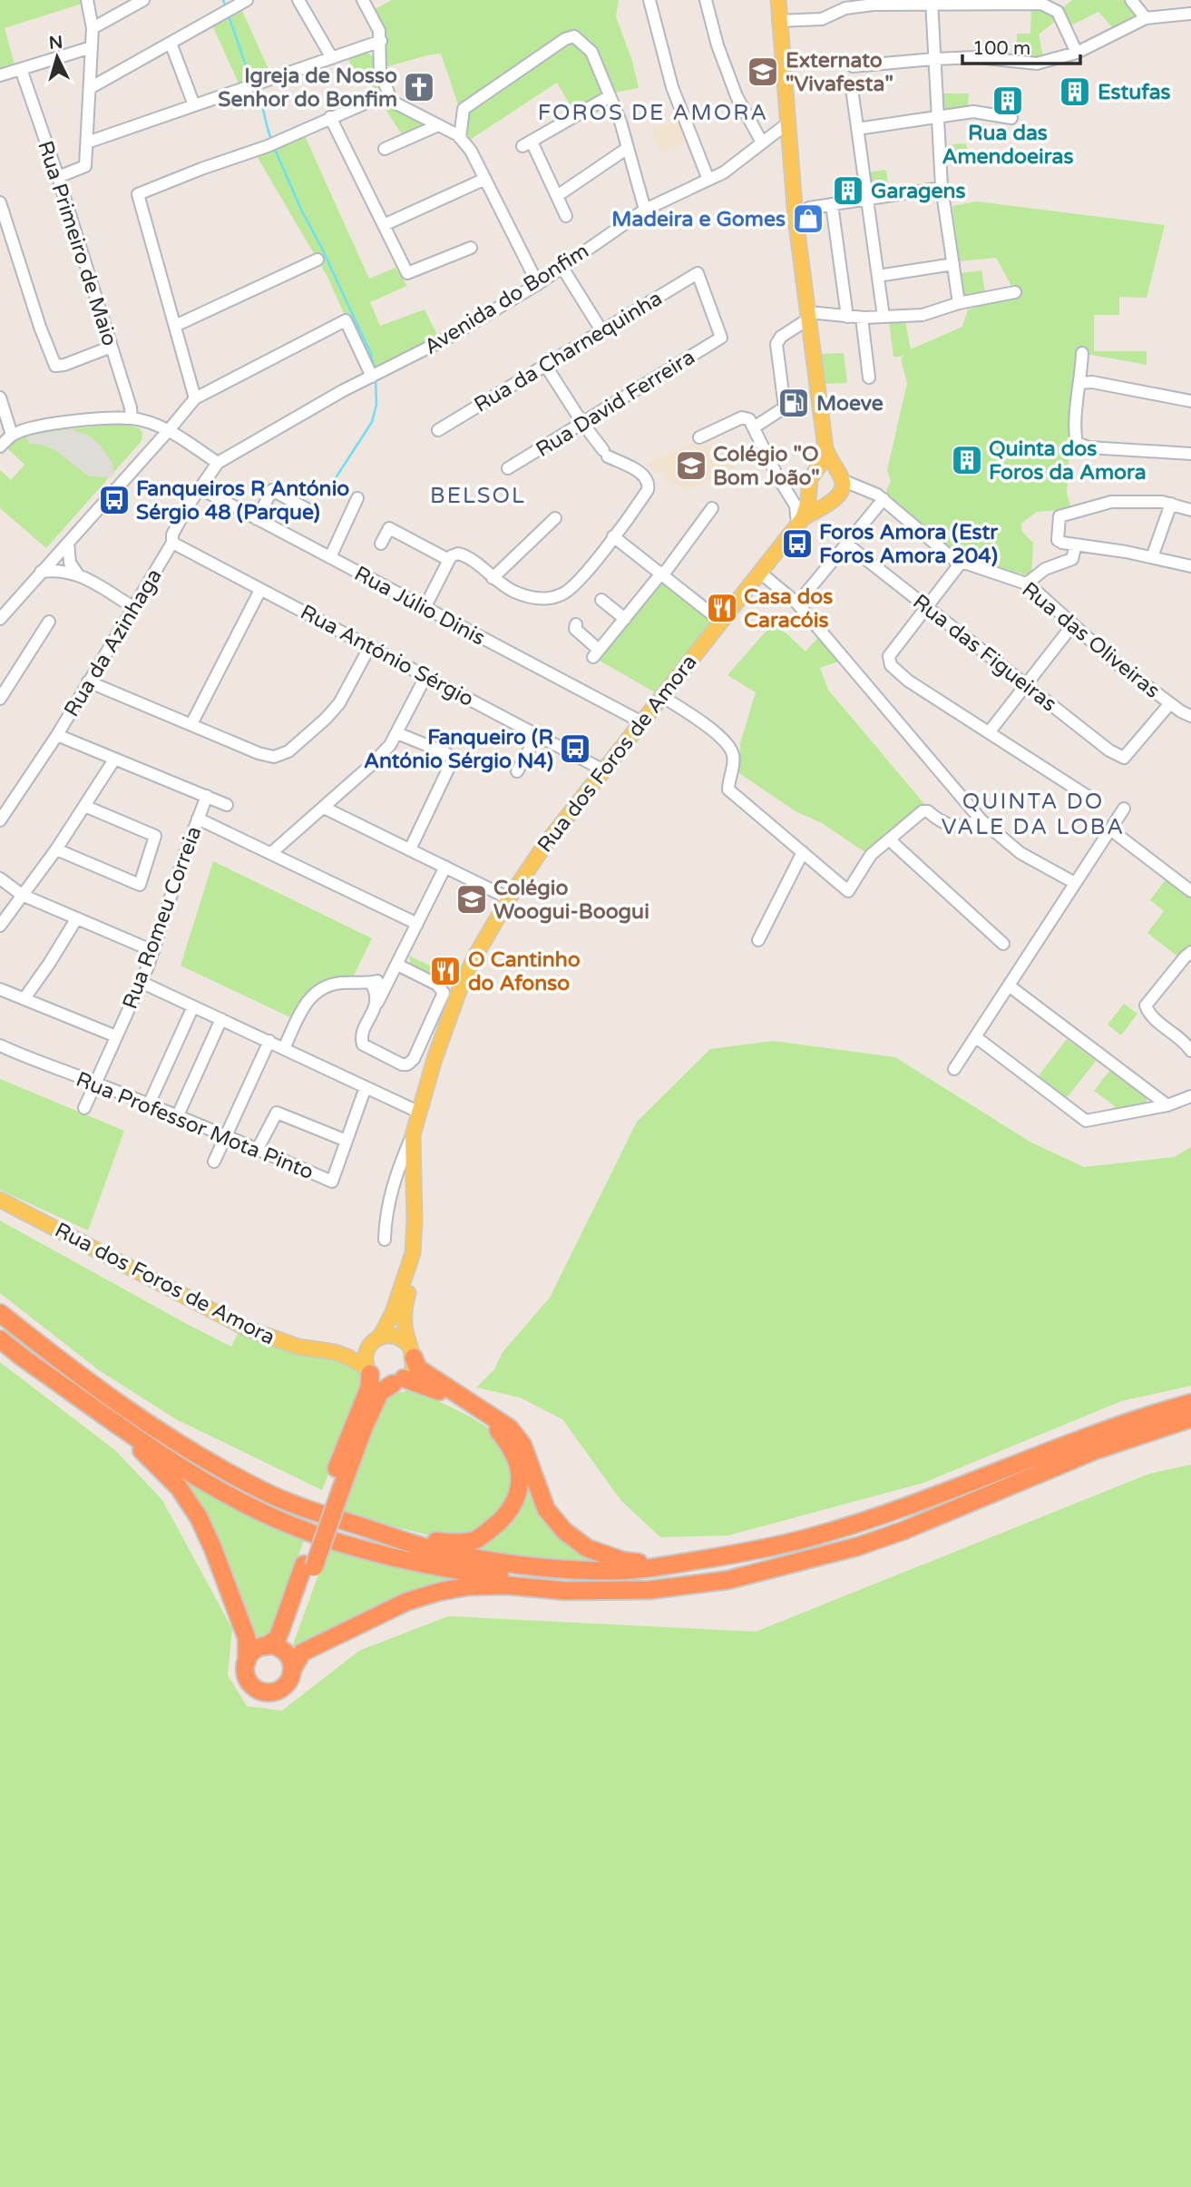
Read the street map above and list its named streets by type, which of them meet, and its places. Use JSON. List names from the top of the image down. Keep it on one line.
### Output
{"streets":{"main road":["Rua dos Foros de Amora"],"street":["Rua Primeiro de Maio","Avenida do Bonfim","Rua da Charnequinha","Rua David Ferreira","Rua Júlio Dinis","Rua das Oliveiras","Rua da Azinhaga","Rua das Figueiras","Rua António Sérgio","Rua Romeu Correia","Rua Professor Mota Pinto"]},"crossings":[["Avenida do Bonfim","Rua da Azinhaga"],["Rua da Charnequinha","Rua David Ferreira"],["Rua Júlio Dinis","Rua da Azinhaga"],["Rua Júlio Dinis","Rua dos Foros de Amora"],["Rua das Oliveiras","Rua das Figueiras"],["Rua da Azinhaga","Rua António Sérgio"],["Rua António Sérgio","Rua dos Foros de Amora"],["Rua Romeu Correia","Rua Professor Mota Pinto"]],"districts":["FOROS DE AMORA","BELSOL","QUINTA DO VALE DA LOBA"],"places":{"school or university":["Externato \"Vivafesta\"","Colégio \"O Bom João\"","Colégio Woogui-Boogui"],"church":["Igreja de Nosso Senhor do Bonfim"],"building":["Estufas","Rua das Amendoeiras","Garagens","Quinta dos Foros da Amora"],"shop":["Madeira e Gomes"],"fuel station":["Moeve"],"bus stop":["Fanqueiros R António Sérgio 48 (Parque)","Foros Amora (Estr Foros Amora 204)","Fanqueiro (R António Sérgio N4)"],"restaurant":["Casa dos Caracóis","O Cantinho do Afonso"]},"scale_bar":"100 m","north":"top"}
